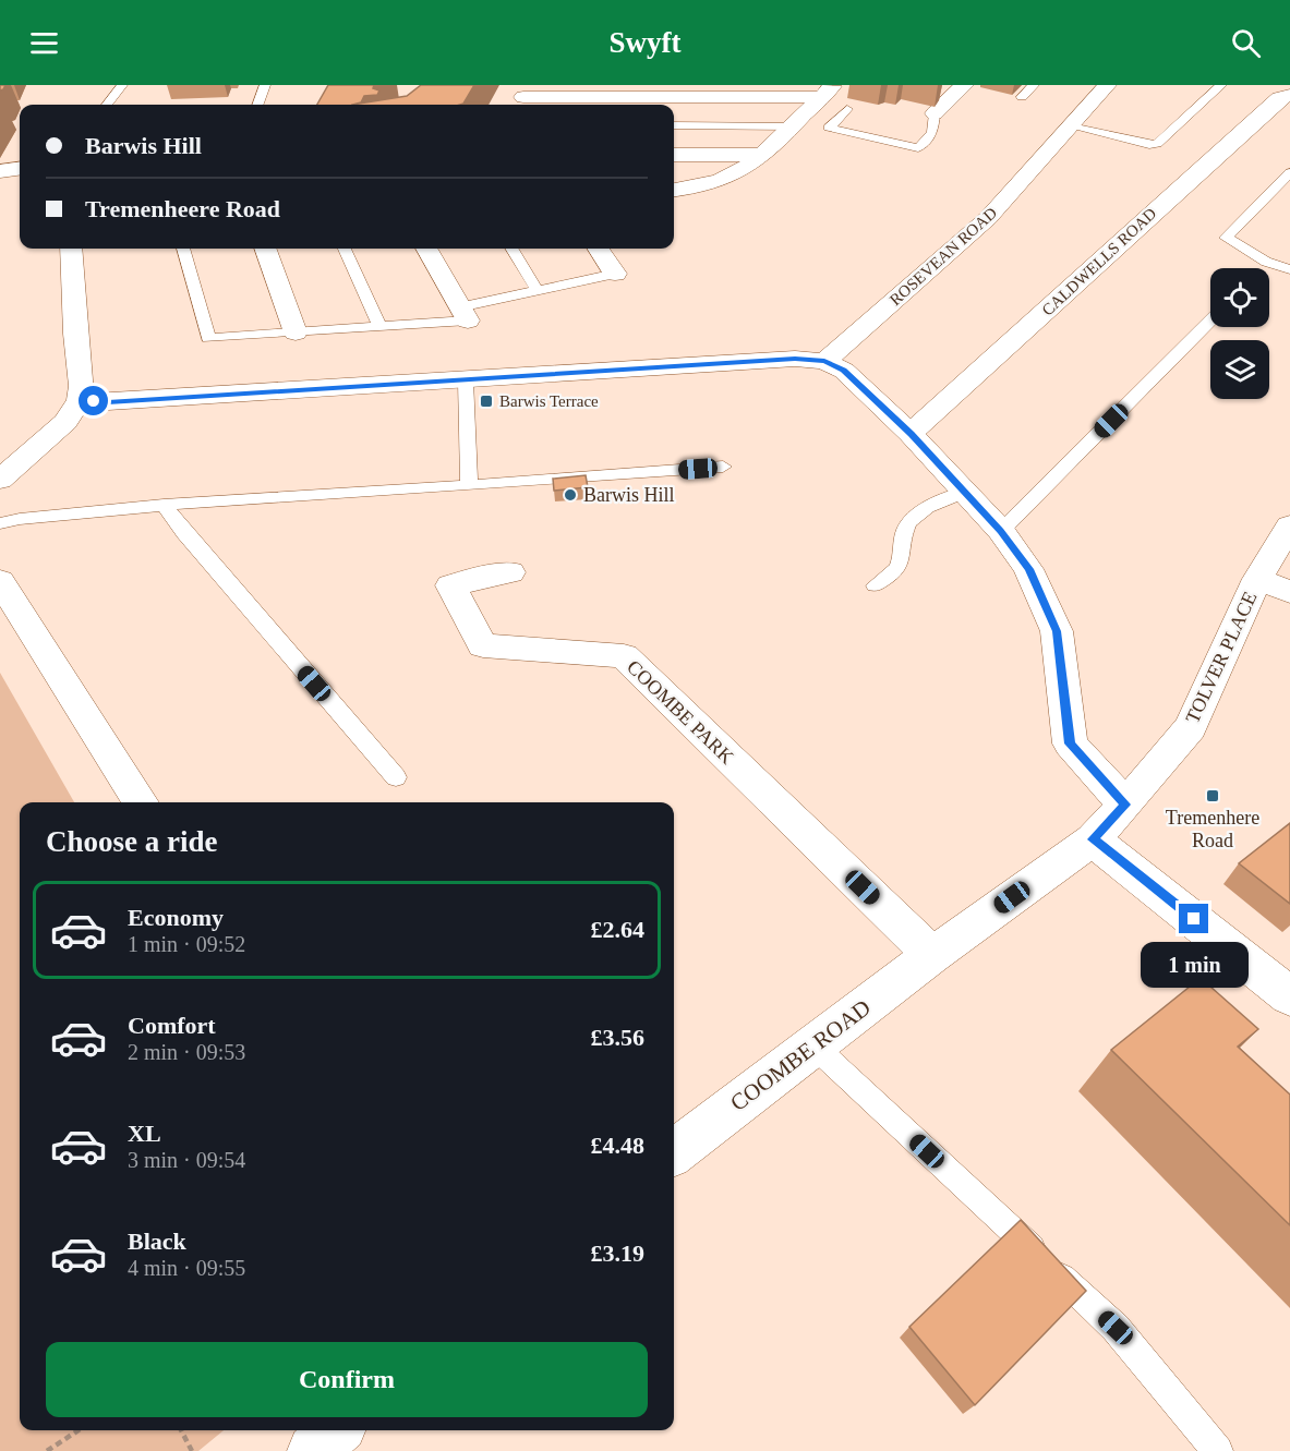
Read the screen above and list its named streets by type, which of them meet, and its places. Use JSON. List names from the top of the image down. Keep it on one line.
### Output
{"streets":{"street":["ROSEVEAN ROAD","CALDWELLS ROAD","TOLVER PLACE","COOMBE PARK","COOMBE ROAD"]},"crossings":[["TOLVER PLACE","COOMBE PARK"],["TOLVER PLACE","COOMBE ROAD"],["COOMBE PARK","COOMBE ROAD"]],"places":{"transit":["Barwis Terrace","Tremenhere Road"],"other":["Barwis Hill"]},"page":{"header":"Swyft","banner":["Barwis Hill","Tremenheere Road"],"heading":"Choose a ride","list":[{"name":"Economy","note":"1 min · 09:52","value":"£2.64"},{"name":"Comfort","note":"2 min · 09:53","value":"£3.56"},{"name":"XL","note":"3 min · 09:54","value":"£4.48"},{"name":"Black","note":"4 min · 09:55","value":"£3.19"}],"bubble":"1 min","buttons":"Confirm"}}
